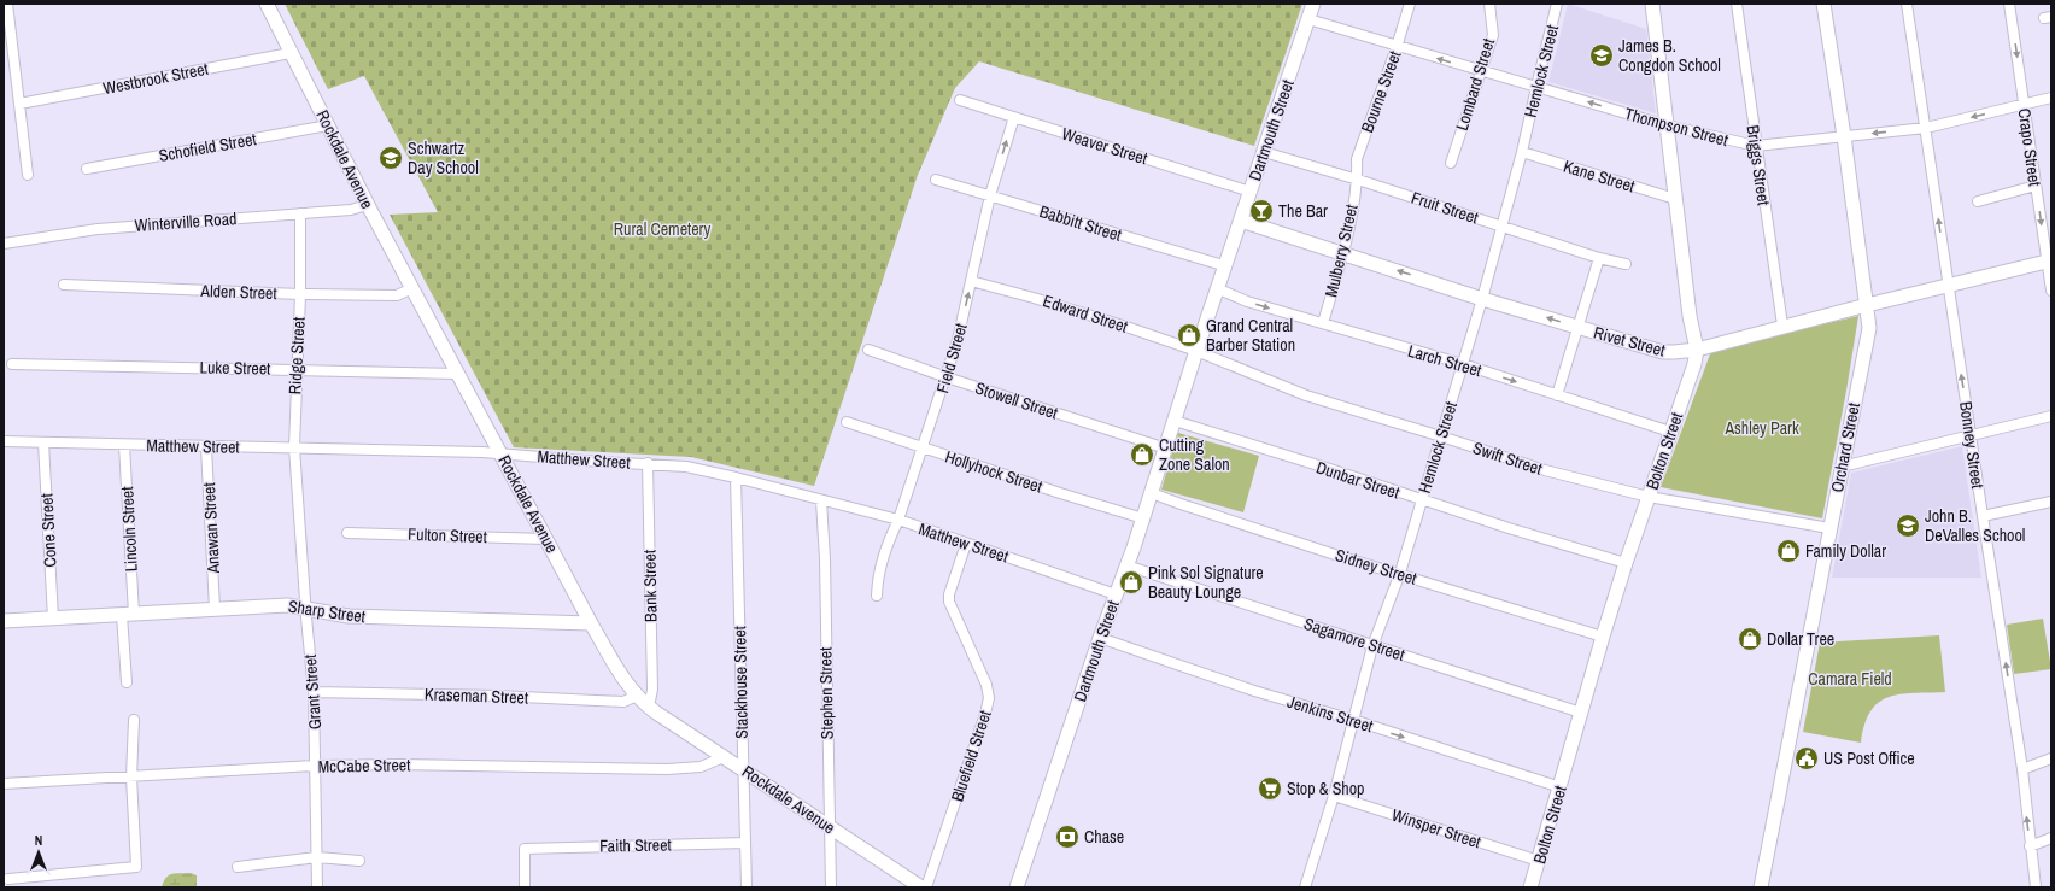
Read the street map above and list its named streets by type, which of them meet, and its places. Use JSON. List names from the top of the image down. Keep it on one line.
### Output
{"streets":{"street":["Hemlock Street","Westbrook Street","Lombard Street","Bourne Street","Thompson Street","Dartmouth Street","Weaver Street","Schofield Street","Crapo Street","Rockdale Avenue","Briggs Street","Kane Street","Fruit Street","Winterville Road","Babbitt Street","Mulberry Street","Alden Street","Edward Street","Rivet Street","Ridge Street","Field Street","Larch Street","Luke Street","Stowell Street","Bonney Street","Matthew Street","Orchard Street","Bolton Street","Swift Street","Hollyhock Street","Dunbar Street","Anawan Street","Lincoln Street","Cone Street","Fulton Street","Sidney Street","Bank Street","Sharp Street","Sagamore Street","Stackhouse Street","Grant Street","Stephen Street","Kraseman Street","Jenkins Street","Bluefield Street","McCabe Street","Winsper Street","Faith Street"]},"crossings":[["Hemlock Street","Thompson Street"],["Hemlock Street","Kane Street"],["Hemlock Street","Fruit Street"],["Hemlock Street","Rivet Street"],["Hemlock Street","Larch Street"],["Hemlock Street","Swift Street"],["Hemlock Street","Dunbar Street"],["Hemlock Street","Sidney Street"],["Hemlock Street","Sagamore Street"],["Hemlock Street","Jenkins Street"],["Hemlock Street","Winsper Street"],["Westbrook Street","Rockdale Avenue"],["Lombard Street","Thompson Street"],["Bourne Street","Thompson Street"],["Bourne Street","Fruit Street"],["Bourne Street","Mulberry Street"],["Thompson Street","Dartmouth Street"],["Thompson Street","Crapo Street"],["Thompson Street","Briggs Street"],["Thompson Street","Bonney Street"],["Thompson Street","Orchard Street"],["Thompson Street","Bolton Street"],["Dartmouth Street","Weaver Street"],["Dartmouth Street","Fruit Street"],["Dartmouth Street","Babbitt Street"],["Dartmouth Street","Edward Street"],["Dartmouth Street","Rivet Street"],["Dartmouth Street","Larch Street"],["Dartmouth Street","Stowell Street"],["Dartmouth Street","Matthew Street"],["Dartmouth Street","Swift Street"],["Dartmouth Street","Hollyhock Street"],["Dartmouth Street","Dunbar Street"],["Dartmouth Street","Sidney Street"],["Dartmouth Street","Sagamore Street"],["Dartmouth Street","Jenkins Street"],["Weaver Street","Field Street"],["Schofield Street","Rockdale Avenue"],["Crapo Street","Rivet Street"],["Rockdale Avenue","Winterville Road"],["Rockdale Avenue","Alden Street"],["Rockdale Avenue","Luke Street"],["Rockdale Avenue","Matthew Street"],["Rockdale Avenue","Fulton Street"],["Rockdale Avenue","Bank Street"],["Rockdale Avenue","Sharp Street"],["Rockdale Avenue","Stackhouse Street"],["Rockdale Avenue","Stephen Street"],["Rockdale Avenue","Kraseman Street"],["Rockdale Avenue","McCabe Street"],["Briggs Street","Rivet Street"],["Kane Street","Bolton Street"],["Fruit Street","Mulberry Street"],["Winterville Road","Ridge Street"],["Babbitt Street","Field Street"],["Mulberry Street","Rivet Street"],["Mulberry Street","Larch Street"],["Alden Street","Ridge Street"],["Edward Street","Field Street"],["Edward Street","Swift Street"],["Rivet Street","Bonney Street"],["Rivet Street","Orchard Street"],["Rivet Street","Bolton Street"],["Ridge Street","Luke Street"],["Ridge Street","Matthew Street"],["Ridge Street","Grant Street"],["Field Street","Stowell Street"],["Field Street","Matthew Street"],["Field Street","Hollyhock Street"],["Larch Street","Bolton Street"],["Matthew Street","Anawan Street"],["Matthew Street","Lincoln Street"],["Matthew Street","Cone Street"],["Matthew Street","Bank Street"],["Matthew Street","Stackhouse Street"],["Matthew Street","Stephen Street"],["Matthew Street","Bluefield Street"],["Orchard Street","Swift Street"],["Bolton Street","Swift Street"],["Bolton Street","Dunbar Street"],["Bolton Street","Sidney Street"],["Bolton Street","Sagamore Street"],["Bolton Street","Jenkins Street"],["Bolton Street","Winsper Street"],["Anawan Street","Sharp Street"],["Lincoln Street","Sharp Street"],["Cone Street","Sharp Street"],["Sharp Street","Grant Street"],["Stackhouse Street","Faith Street"],["Grant Street","Kraseman Street"],["Grant Street","McCabe Street"]],"one_way":["Thompson Street","Crapo Street","Field Street","Larch Street","Bonney Street","Jenkins Street"],"parks":["Rural Cemetery","Ashley Park","Camara Field"],"places":{"school or university":["James B. Congdon School","Schwartz Day School","John B. DeValles School"],"bar":["The Bar"],"shop":["Grand Central Barber Station","Cutting Zone Salon","Family Dollar","Pink Sol Signature Beauty Lounge","Dollar Tree"],"public building":["US Post Office"],"supermarket":["Stop & Shop"],"bank":["Chase"]},"north":"top"}
